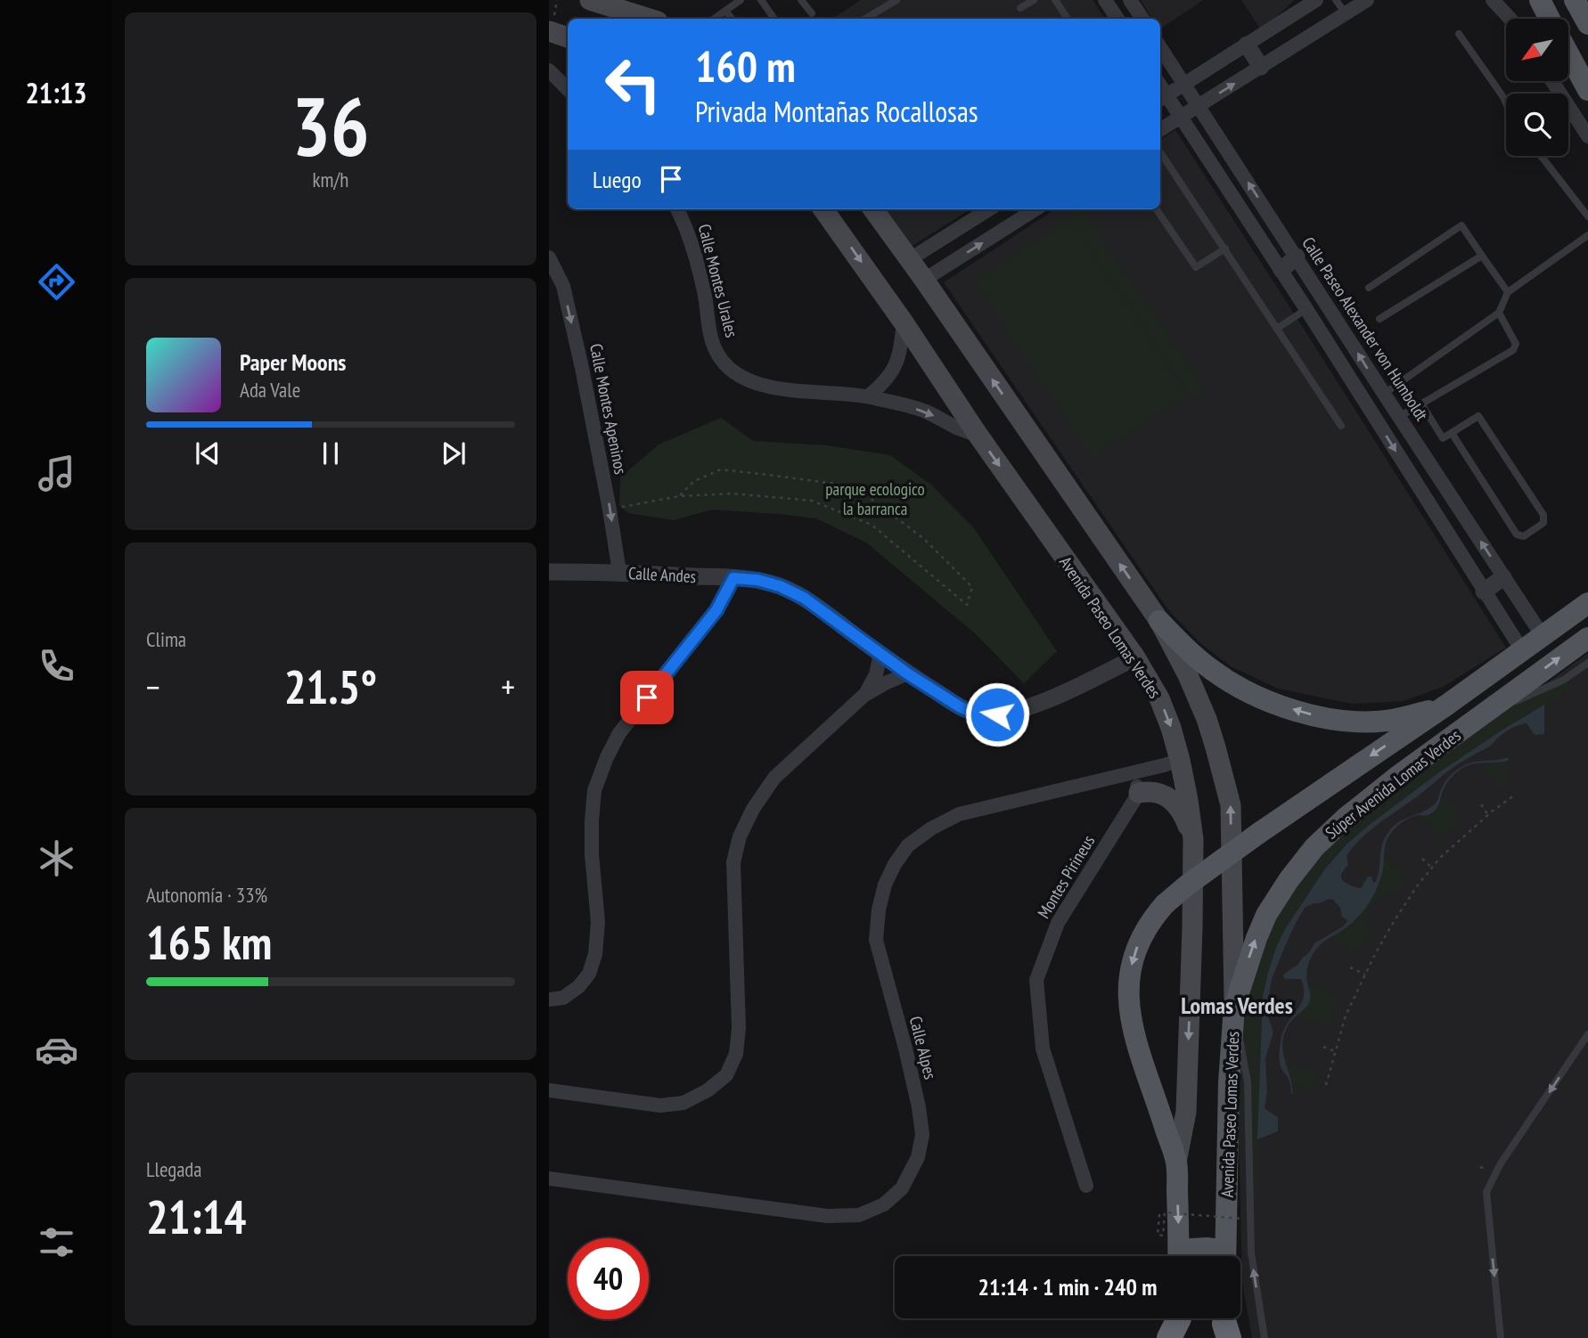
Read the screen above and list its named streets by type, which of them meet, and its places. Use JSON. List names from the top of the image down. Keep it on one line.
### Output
{"streets":{"main road":["Avenida Paseo Lomas Verdes","Súper Avenida Lomas Verdes"],"street":["Calle Montes Urales","Calle Paseo Alexander von Humboldt","Calle Montes Apeninos","Calle Andes","Montes Pirineus","Calle Alpes"]},"crossings":[["Calle Montes Urales","Avenida Paseo Lomas Verdes"],["Calle Paseo Alexander von Humboldt","Súper Avenida Lomas Verdes"],["Calle Montes Apeninos","Calle Andes"],["Calle Andes","Avenida Paseo Lomas Verdes"],["Avenida Paseo Lomas Verdes","Súper Avenida Lomas Verdes"],["Avenida Paseo Lomas Verdes","Calle Alpes"]],"one_way":["Calle Montes Apeninos"],"districts":["Lomas Verdes"],"parks":["parque ecologico la barranca"],"north":"bottom left","page":{"tabs":"21:13","tile":[["36","km/h"],"Clima",["Autonomía · 33%","165 km"],["Llegada","21:14"]],"turn":["160 m","Privada Montañas Rocallosas"],"then":"Luego","song":["Paper Moons","Ada Vale"],"heat":["−","21.5°","+"],"limit":"40","trip":"21:14 · 1 min · 240 m"}}
